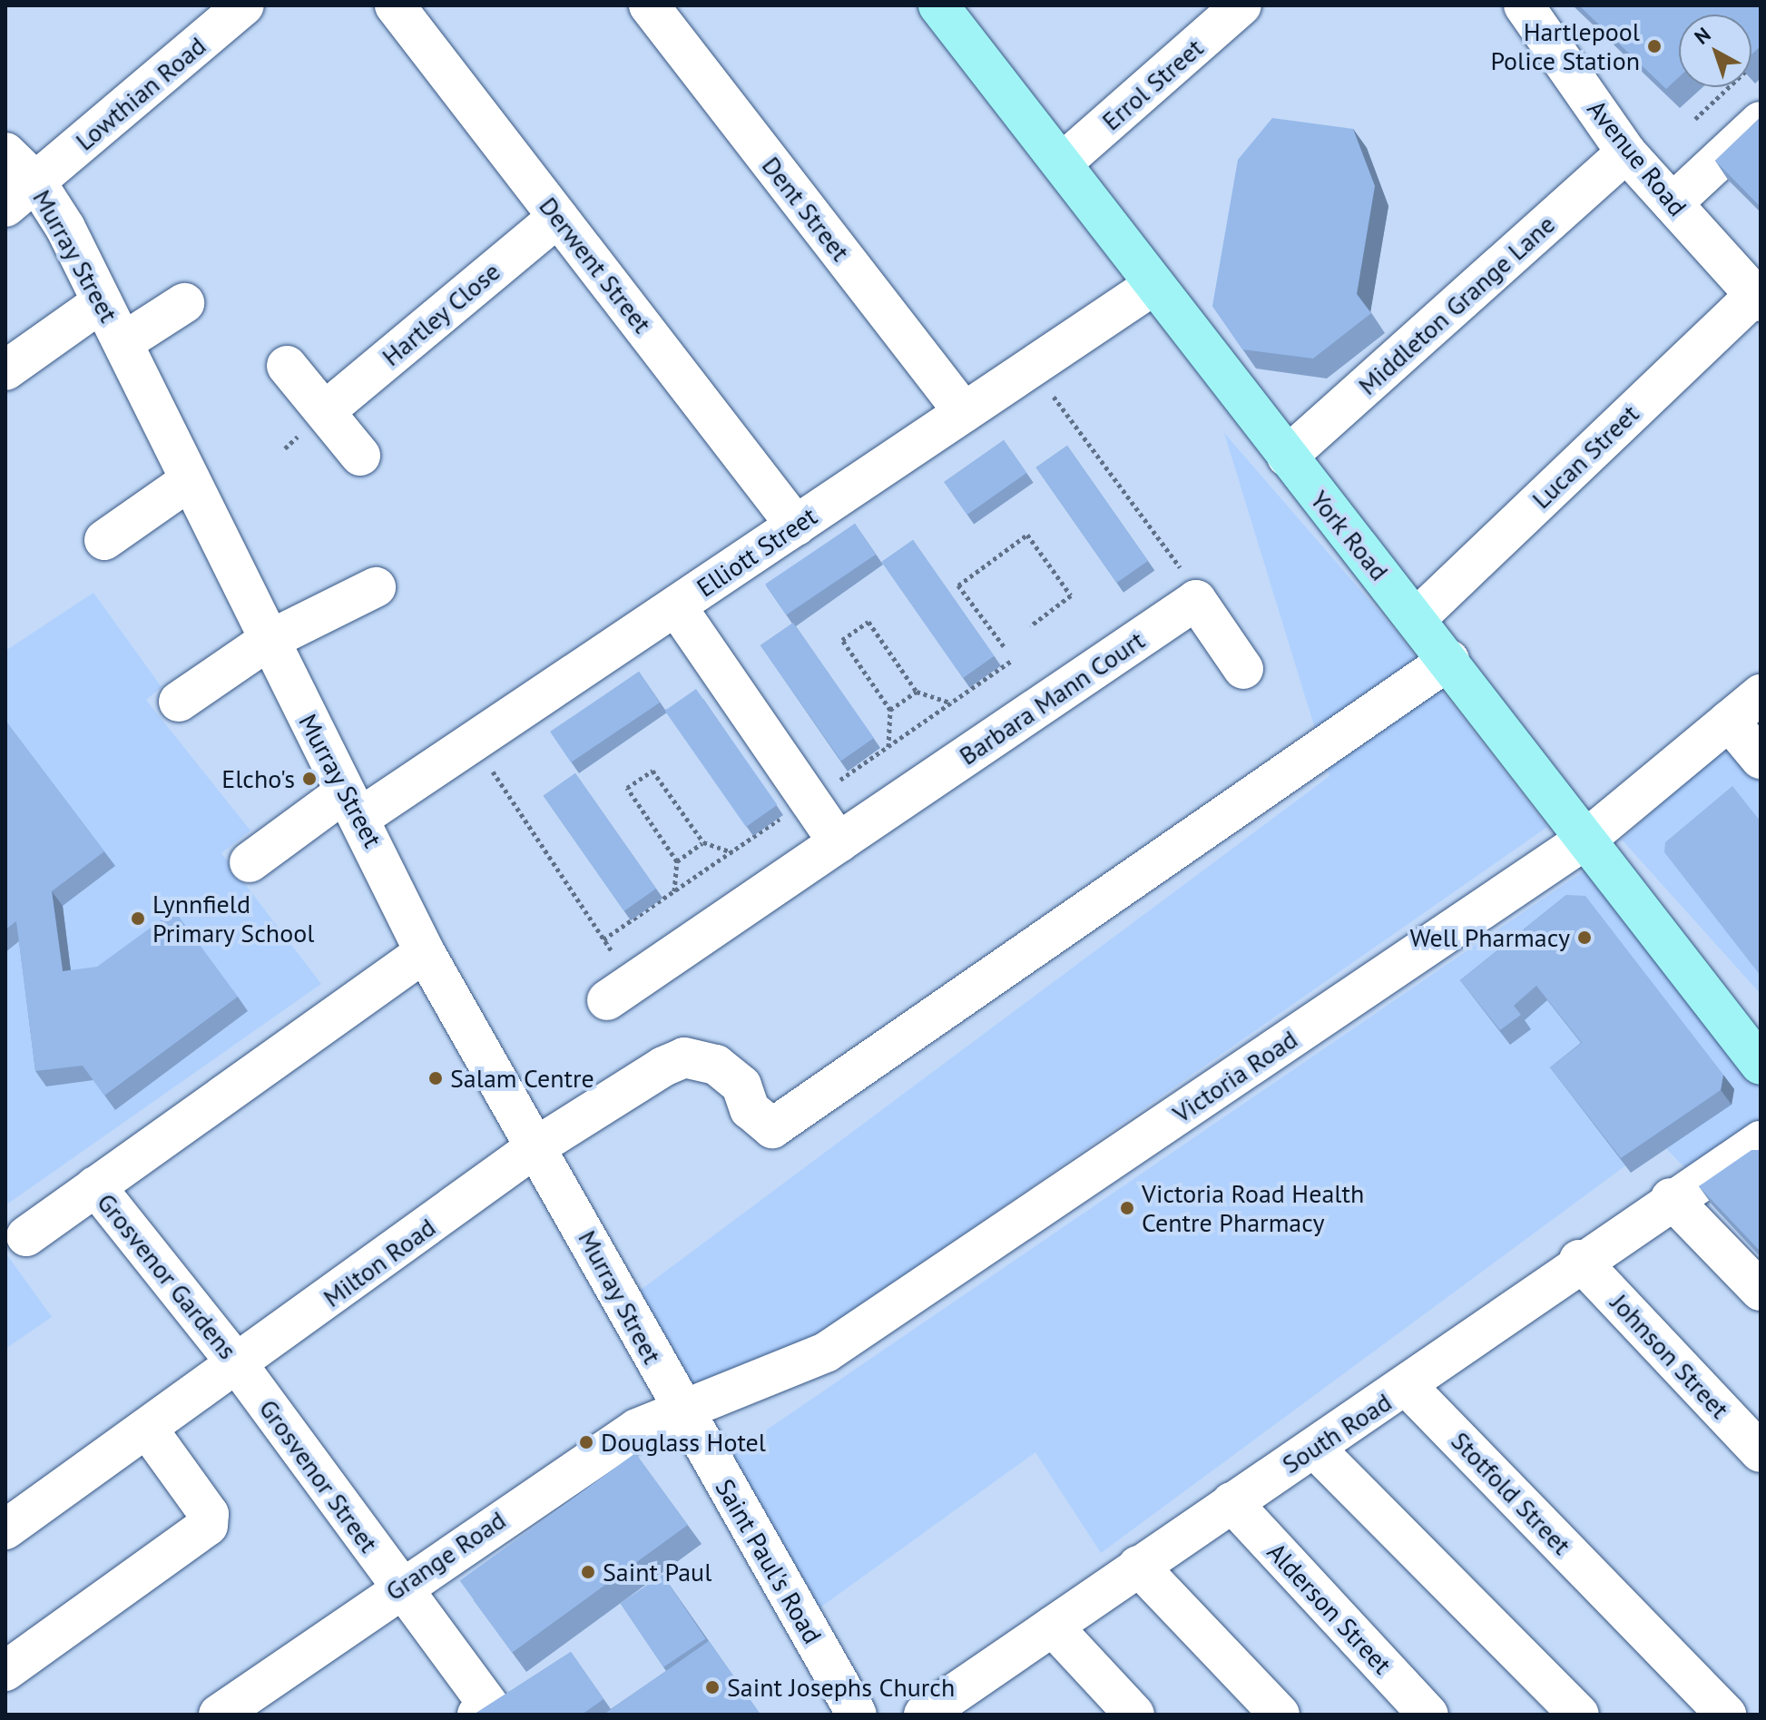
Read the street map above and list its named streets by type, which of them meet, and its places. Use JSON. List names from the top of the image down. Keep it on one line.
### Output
{"streets":{"main road":["York Road"],"street":["Errol Street","Lowthian Road","Avenue Road","Dent Street","Murray Street","Derwent Street","Middleton Grange Lane","Hartley Close","Lucan Street","Elliott Street","Barbara Mann Court","Victoria Road","Milton Road","Grosvenor Gardens","Johnson Street","South Road","Grosvenor Street","Stotfold Street","Grange Road","Saint Paul's Road","Alderson Street"]},"crossings":[["Errol Street","York Road"],["Lowthian Road","Murray Street"],["Avenue Road","Middleton Grange Lane"],["Avenue Road","Lucan Street"],["Dent Street","Elliott Street"],["Murray Street","Elliott Street"],["Murray Street","Victoria Road"],["Murray Street","Milton Road"],["Murray Street","Grange Road"],["Murray Street","Saint Paul's Road"],["Derwent Street","Hartley Close"],["Derwent Street","Elliott Street"],["Middleton Grange Lane","York Road"],["Lucan Street","York Road"],["York Road","Elliott Street"],["York Road","Victoria Road"],["York Road","Milton Road"],["Victoria Road","Grange Road"],["Victoria Road","Saint Paul's Road"],["Milton Road","Grosvenor Gardens"],["Milton Road","Grosvenor Street"],["Grosvenor Gardens","Grosvenor Street"],["Johnson Street","South Road"],["South Road","Stotfold Street"],["South Road","Alderson Street"],["Grosvenor Street","Grange Road"],["Grange Road","Saint Paul's Road"]],"places":["Hartlepool Police Station","Elcho's","Lynnfield Primary School","Well Pharmacy","Salam Centre","Victoria Road Health Centre Pharmacy","Douglass Hotel","Saint Paul","Saint Josephs Church"],"north":"top left"}
